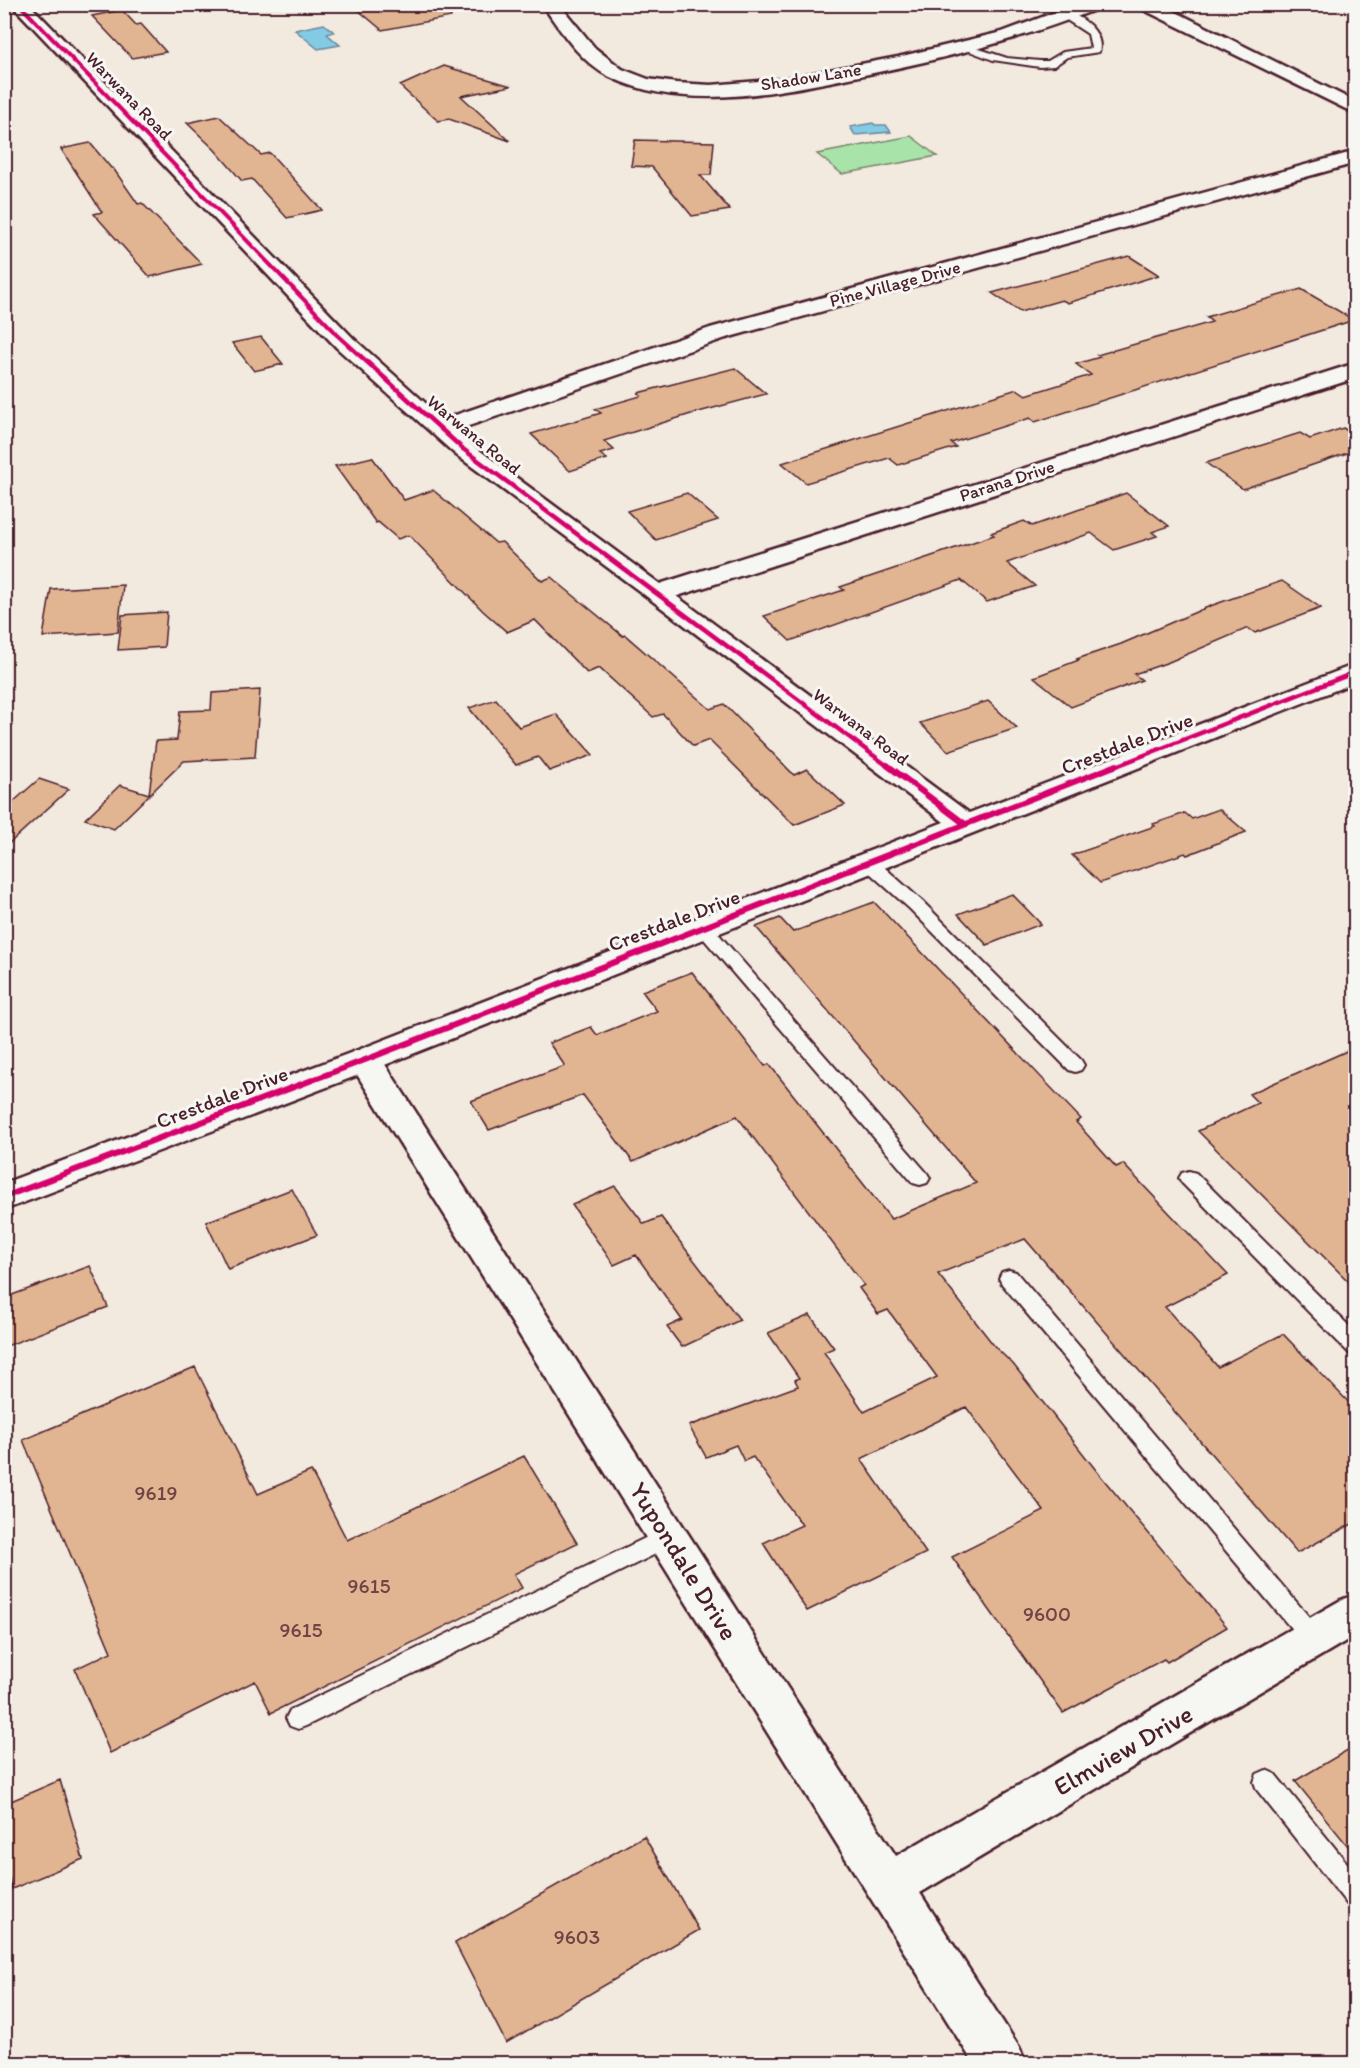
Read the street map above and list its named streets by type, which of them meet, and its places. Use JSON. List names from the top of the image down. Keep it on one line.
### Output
{"streets":{"street":["Shadow Lane","Warwana Road","Pine Village Drive","Parana Drive","Crestdale Drive","Yupondale Drive","Elmview Drive"]},"crossings":[["Warwana Road","Pine Village Drive"],["Warwana Road","Parana Drive"],["Warwana Road","Crestdale Drive"],["Crestdale Drive","Yupondale Drive"],["Yupondale Drive","Elmview Drive"]],"house_numbers":["9619","9615","9600","9615","9603"]}
